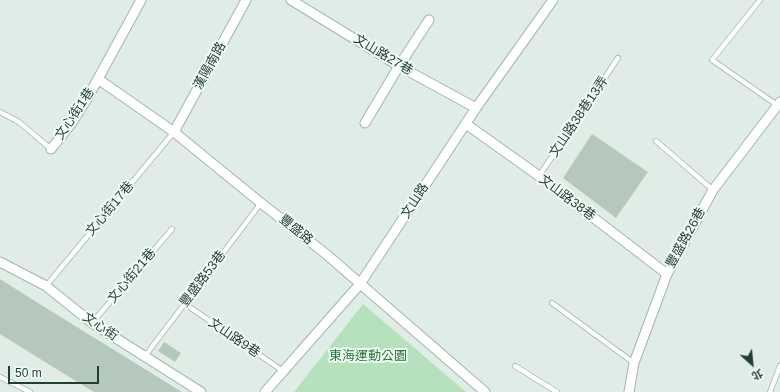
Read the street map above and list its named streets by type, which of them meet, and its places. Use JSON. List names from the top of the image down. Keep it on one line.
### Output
{"streets":{"street":["文山路27巷","漢陽南路","文心街1巷","文山路38巷","文山路","豐盛路","豐盛路26巷","文心街"],"lane":["文山路38巷13弄","文心街17巷","文心街21巷","豐盛路53巷","文山路9巷"]},"crossings":[["文山路27巷","文山路"],["漢陽南路","文心街17巷"],["漢陽南路","豐盛路"],["文心街1巷","豐盛路"],["文山路38巷13弄","文山路38巷"],["文山路38巷","文山路"],["文山路38巷","豐盛路26巷"],["文山路","豐盛路"],["文山路","文山路9巷"],["文心街17巷","豐盛路"],["文心街17巷","文心街"],["豐盛路","豐盛路53巷"],["文心街21巷","文心街"],["豐盛路53巷","文心街"],["豐盛路53巷","文山路9巷"]],"parks":["東海運動公園"],"scale_bar":"50 m","north":"bottom right"}
